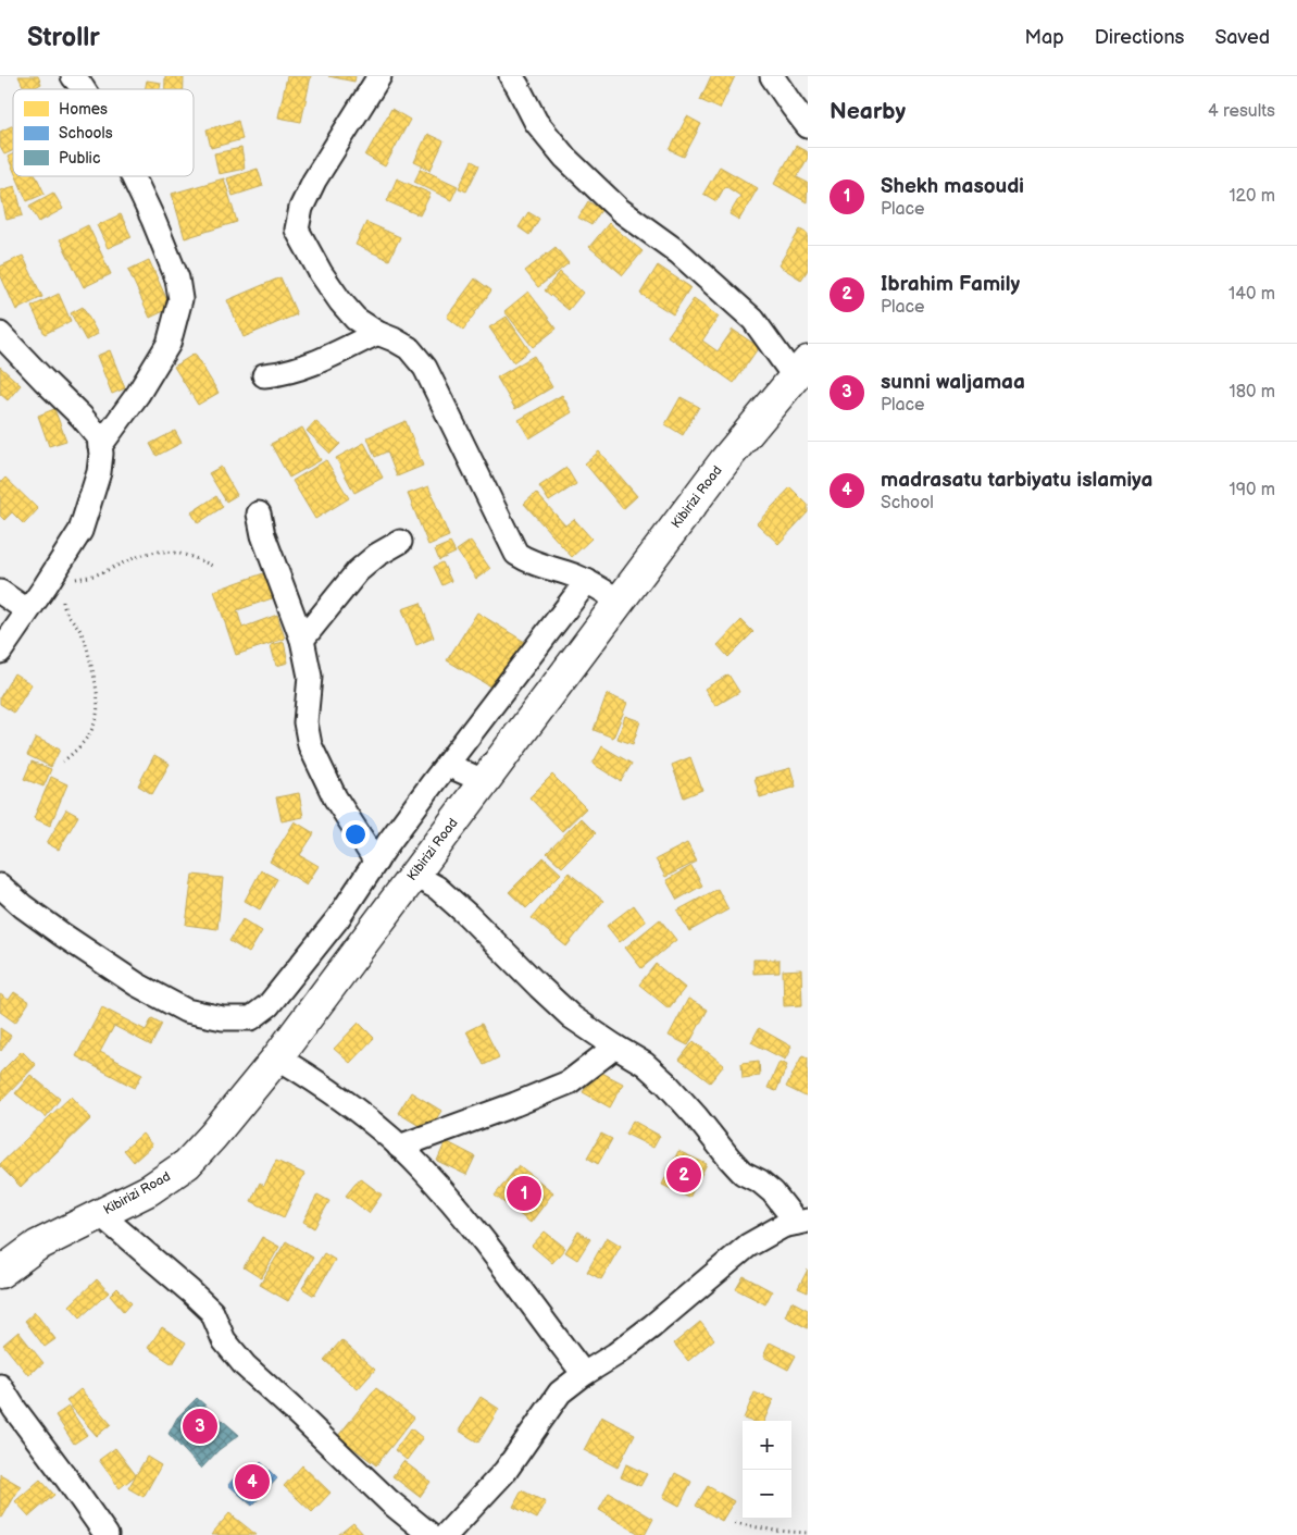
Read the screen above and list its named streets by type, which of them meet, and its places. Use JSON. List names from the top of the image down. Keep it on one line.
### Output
{"streets":{"street":["Kibirizi Road"]},"legend":["Homes","Schools","Public"],"page":{"header":"Strollr","nav":["Map","Directions","Saved"],"heading":["Nearby","4 results"],"list":[{"mark":"1","name":"Shekh masoudi","note":"Place","value":"120 m"},{"mark":"2","name":"Ibrahim Family","note":"Place","value":"140 m"},{"mark":"3","name":"sunni waljamaa","note":"Place","value":"180 m"},{"mark":"4","name":"madrasatu tarbiyatu islamiya","note":"School","value":"190 m"}],"pins":["2","1","3","4"],"map_buttons":["+","−"]}}
